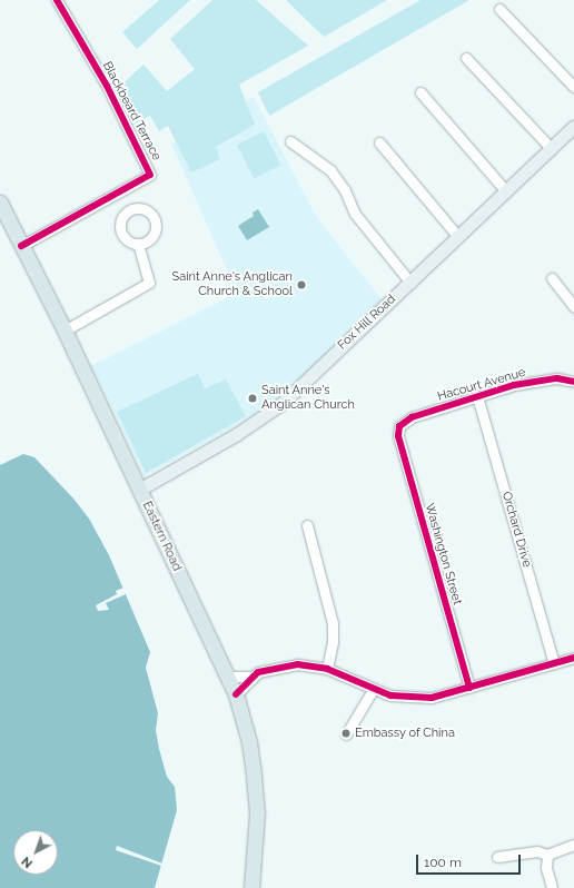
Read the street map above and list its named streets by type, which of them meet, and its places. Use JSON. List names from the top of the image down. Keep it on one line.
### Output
{"streets":{"highway":["Eastern Road"],"main road":["Fox Hill Road"],"street":["Blackbeard Terrace","Hacourt Avenue","Orchard Drive","Washington Street"]},"crossings":[["Blackbeard Terrace","Eastern Road"],["Fox Hill Road","Eastern Road"],["Hacourt Avenue","Orchard Drive"],["Hacourt Avenue","Washington Street"]],"places":["Saint Anne's Anglican Church & School","Saint Anne's Anglican Church","Embassy of China"],"scale_bar":"100 m","north":"bottom left"}
